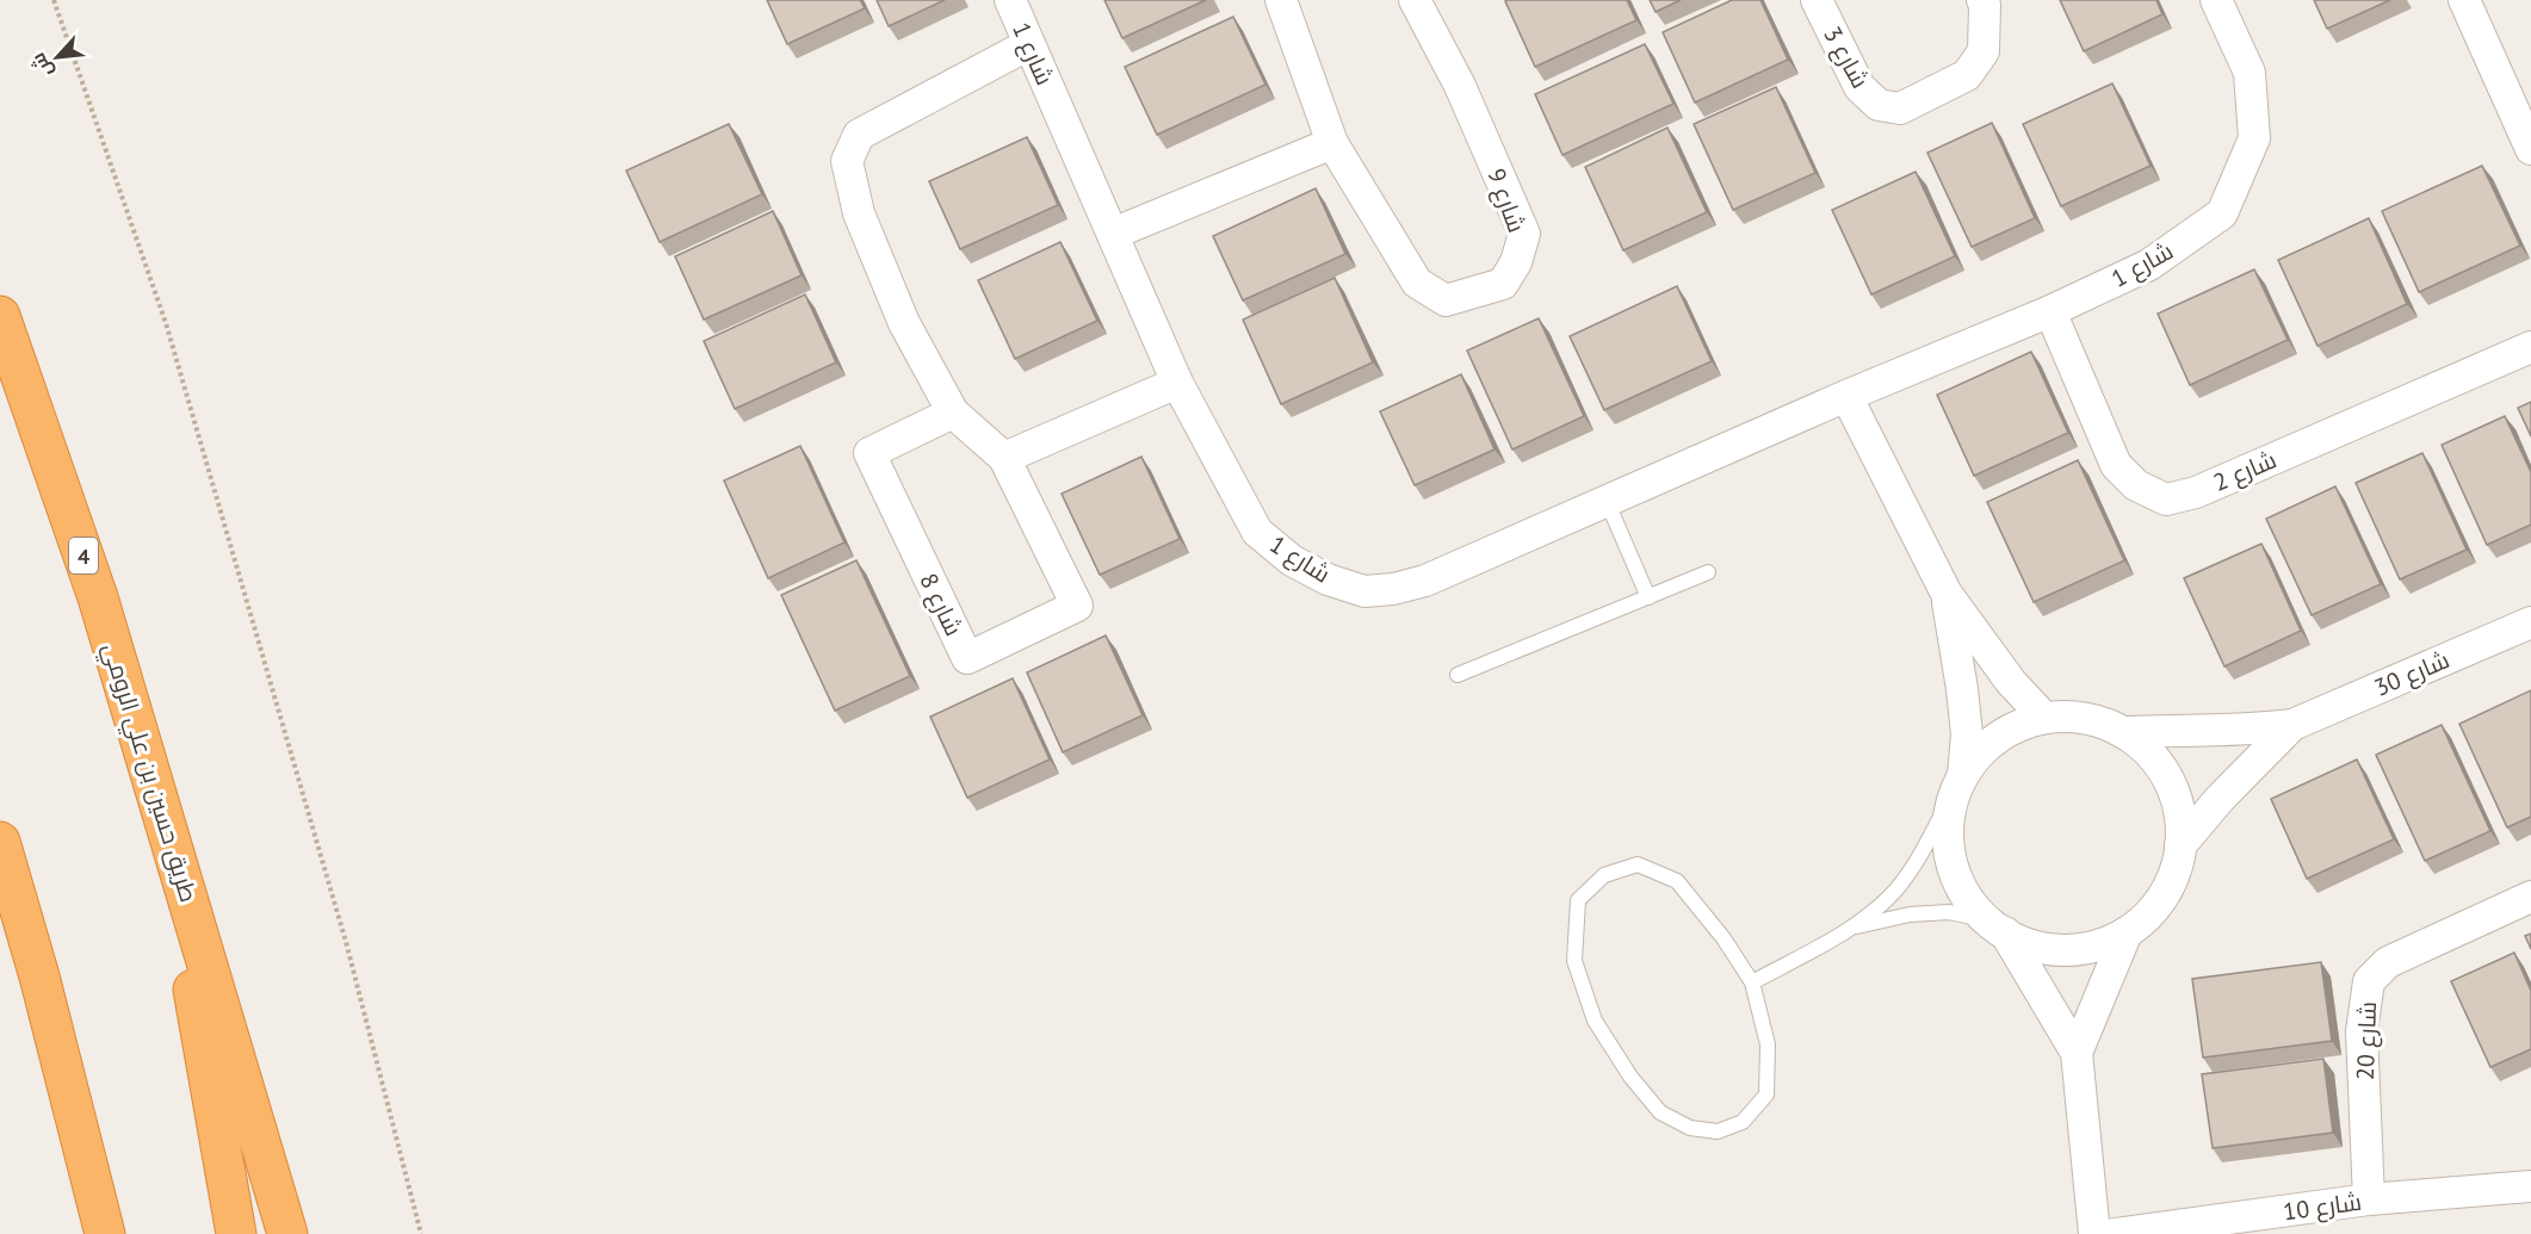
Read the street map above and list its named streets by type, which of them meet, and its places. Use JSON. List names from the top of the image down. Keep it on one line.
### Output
{"streets":{"highway":["4","طريق حسين بن علي الرومي"],"street":["شارع 1","شارع 3","شارع 9","شارع 2","شارع 8","شارع 30","شارع 20","شارع 10"]},"crossings":[["شارع 1","شارع 2"],["شارع 1","شارع 8"],["شارع 20","شارع 10"]],"north":"bottom left"}
